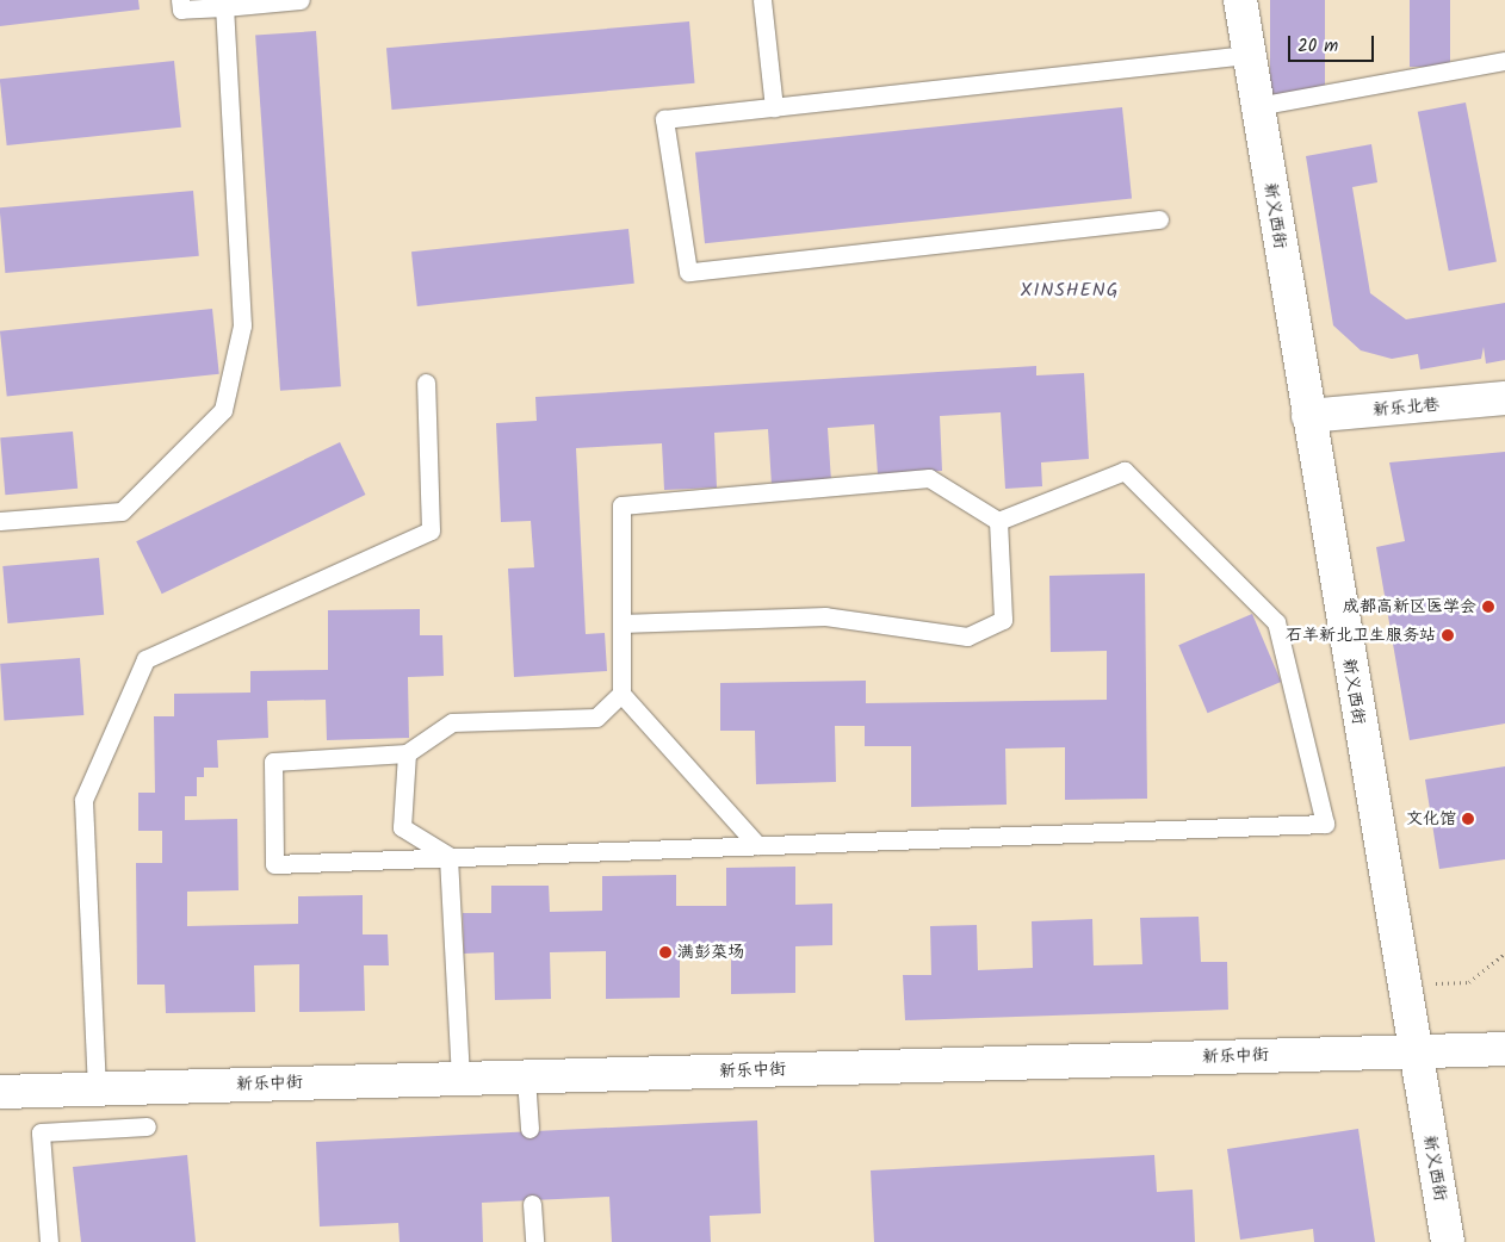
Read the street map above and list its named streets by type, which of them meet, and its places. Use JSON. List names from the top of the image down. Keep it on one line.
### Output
{"streets":{"street":["新义西街","新乐北巷","新乐中街"]},"crossings":[["新义西街","新乐北巷"],["新义西街","新乐中街"]],"districts":["XINSHENG"],"places":["成都高新区医学会","石羊新北卫生服务站","文化馆","满彭菜场"],"scale_bar":"20 m"}
